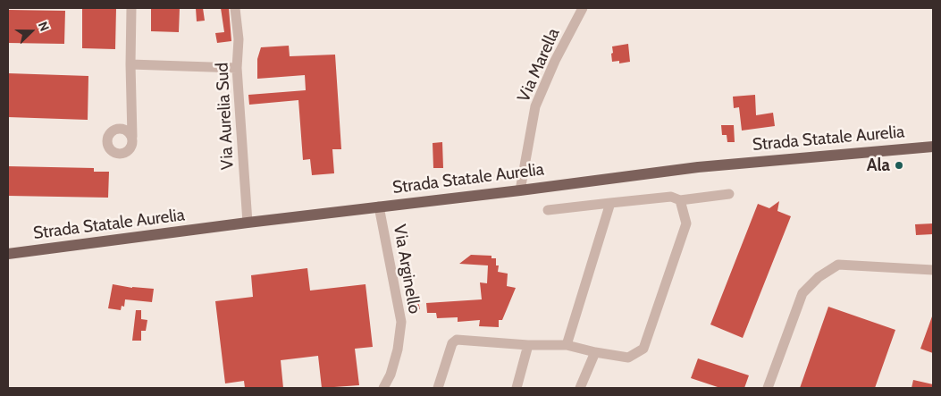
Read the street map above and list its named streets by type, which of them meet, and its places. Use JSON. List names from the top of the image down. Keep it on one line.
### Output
{"streets":{"main road":["Strada Statale Aurelia"],"street":["Via Marella","Via Aurelia Sud","Via Arginello"]},"crossings":[["Via Marella","Strada Statale Aurelia"],["Via Aurelia Sud","Strada Statale Aurelia"],["Strada Statale Aurelia","Via Arginello"]],"places":["Ala"],"north":"right"}
